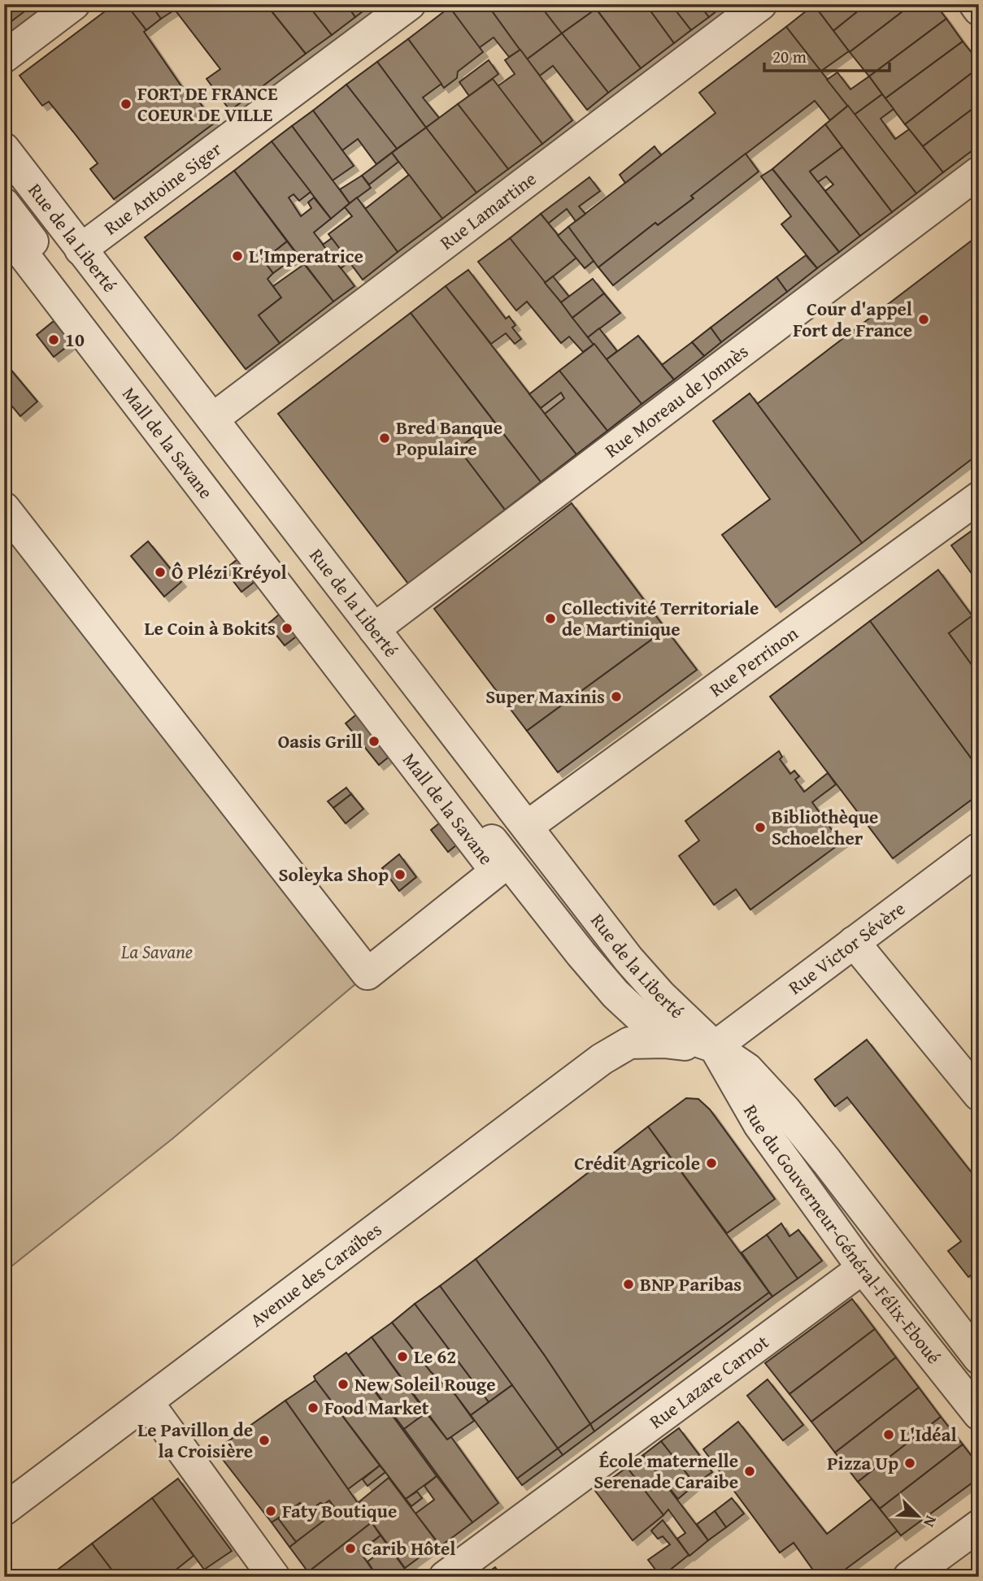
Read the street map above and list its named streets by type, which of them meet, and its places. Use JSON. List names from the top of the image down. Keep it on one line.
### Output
{"streets":{"street":["Rue Antoine Siger","Rue Lamartine","Rue de la Liberté","Rue Moreau de Jonnès","Mall de la Savane","Rue Perrinon","Rue Victor Sévère","Rue du Gouverneur-Général-Félix-Eboué","Avenue des Caraïbes","Rue Lazare Carnot"]},"crossings":[["Rue Antoine Siger","Rue de la Liberté"],["Rue Lamartine","Rue de la Liberté"],["Rue de la Liberté","Rue Moreau de Jonnès"],["Rue de la Liberté","Rue Perrinon"],["Rue de la Liberté","Rue Victor Sévère"],["Rue de la Liberté","Rue du Gouverneur-Général-Félix-Eboué"],["Rue de la Liberté","Avenue des Caraïbes"],["Rue Victor Sévère","Rue du Gouverneur-Général-Félix-Eboué"],["Rue Victor Sévère","Avenue des Caraïbes"],["Rue du Gouverneur-Général-Félix-Eboué","Avenue des Caraïbes"],["Rue du Gouverneur-Général-Félix-Eboué","Rue Lazare Carnot"]],"parks":["La Savane"],"places":["FORT DE FRANCE COEUR DE VILLE","L'Imperatrice","Cour d'appel Fort de France","10","Bred Banque Populaire","Ô Plézi Kréyol","Collectivité Territoriale de Martinique","Le Coin à Bokits","Super Maxinis","Oasis Grill","Bibliothèque Schoelcher","Soleyka Shop","Crédit Agricole","BNP Paribas","Le 62","New Soleil Rouge","Food Market","L'Idéal","Le Pavillon de la Croisière","Pizza Up","École maternelle Serenade Caraibe","Faty Boutique","Carib Hôtel"],"scale_bar":"20 m","north":"bottom right"}
